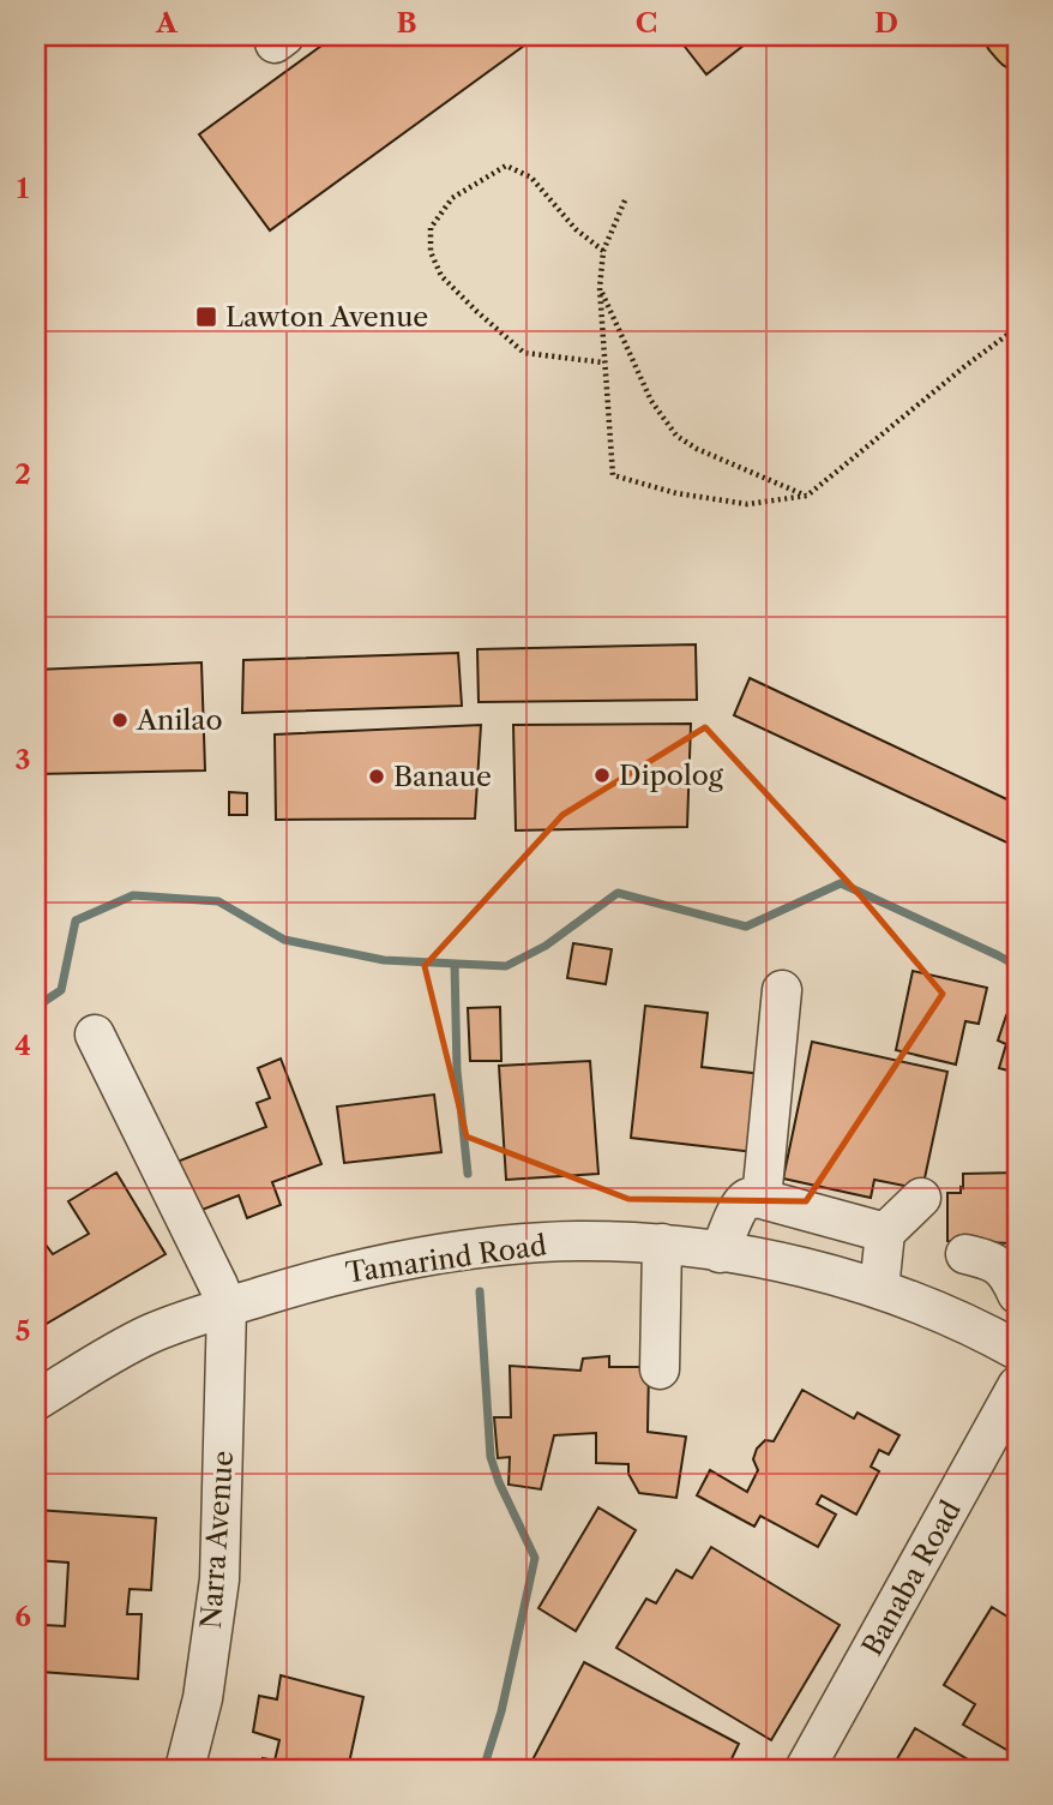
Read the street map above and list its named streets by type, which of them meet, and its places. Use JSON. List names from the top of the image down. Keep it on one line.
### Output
{"streets":{"street":["Tamarind Road","Narra Avenue","Banaba Road"]},"crossings":[["Tamarind Road","Narra Avenue"]],"places":{"transit":["Lawton Avenue"],"other":["Anilao","Dipolog","Banaue"]},"grid":{"columns":["A","B","C","D"],"rows":["1","2","3","4","5","6"]}}
